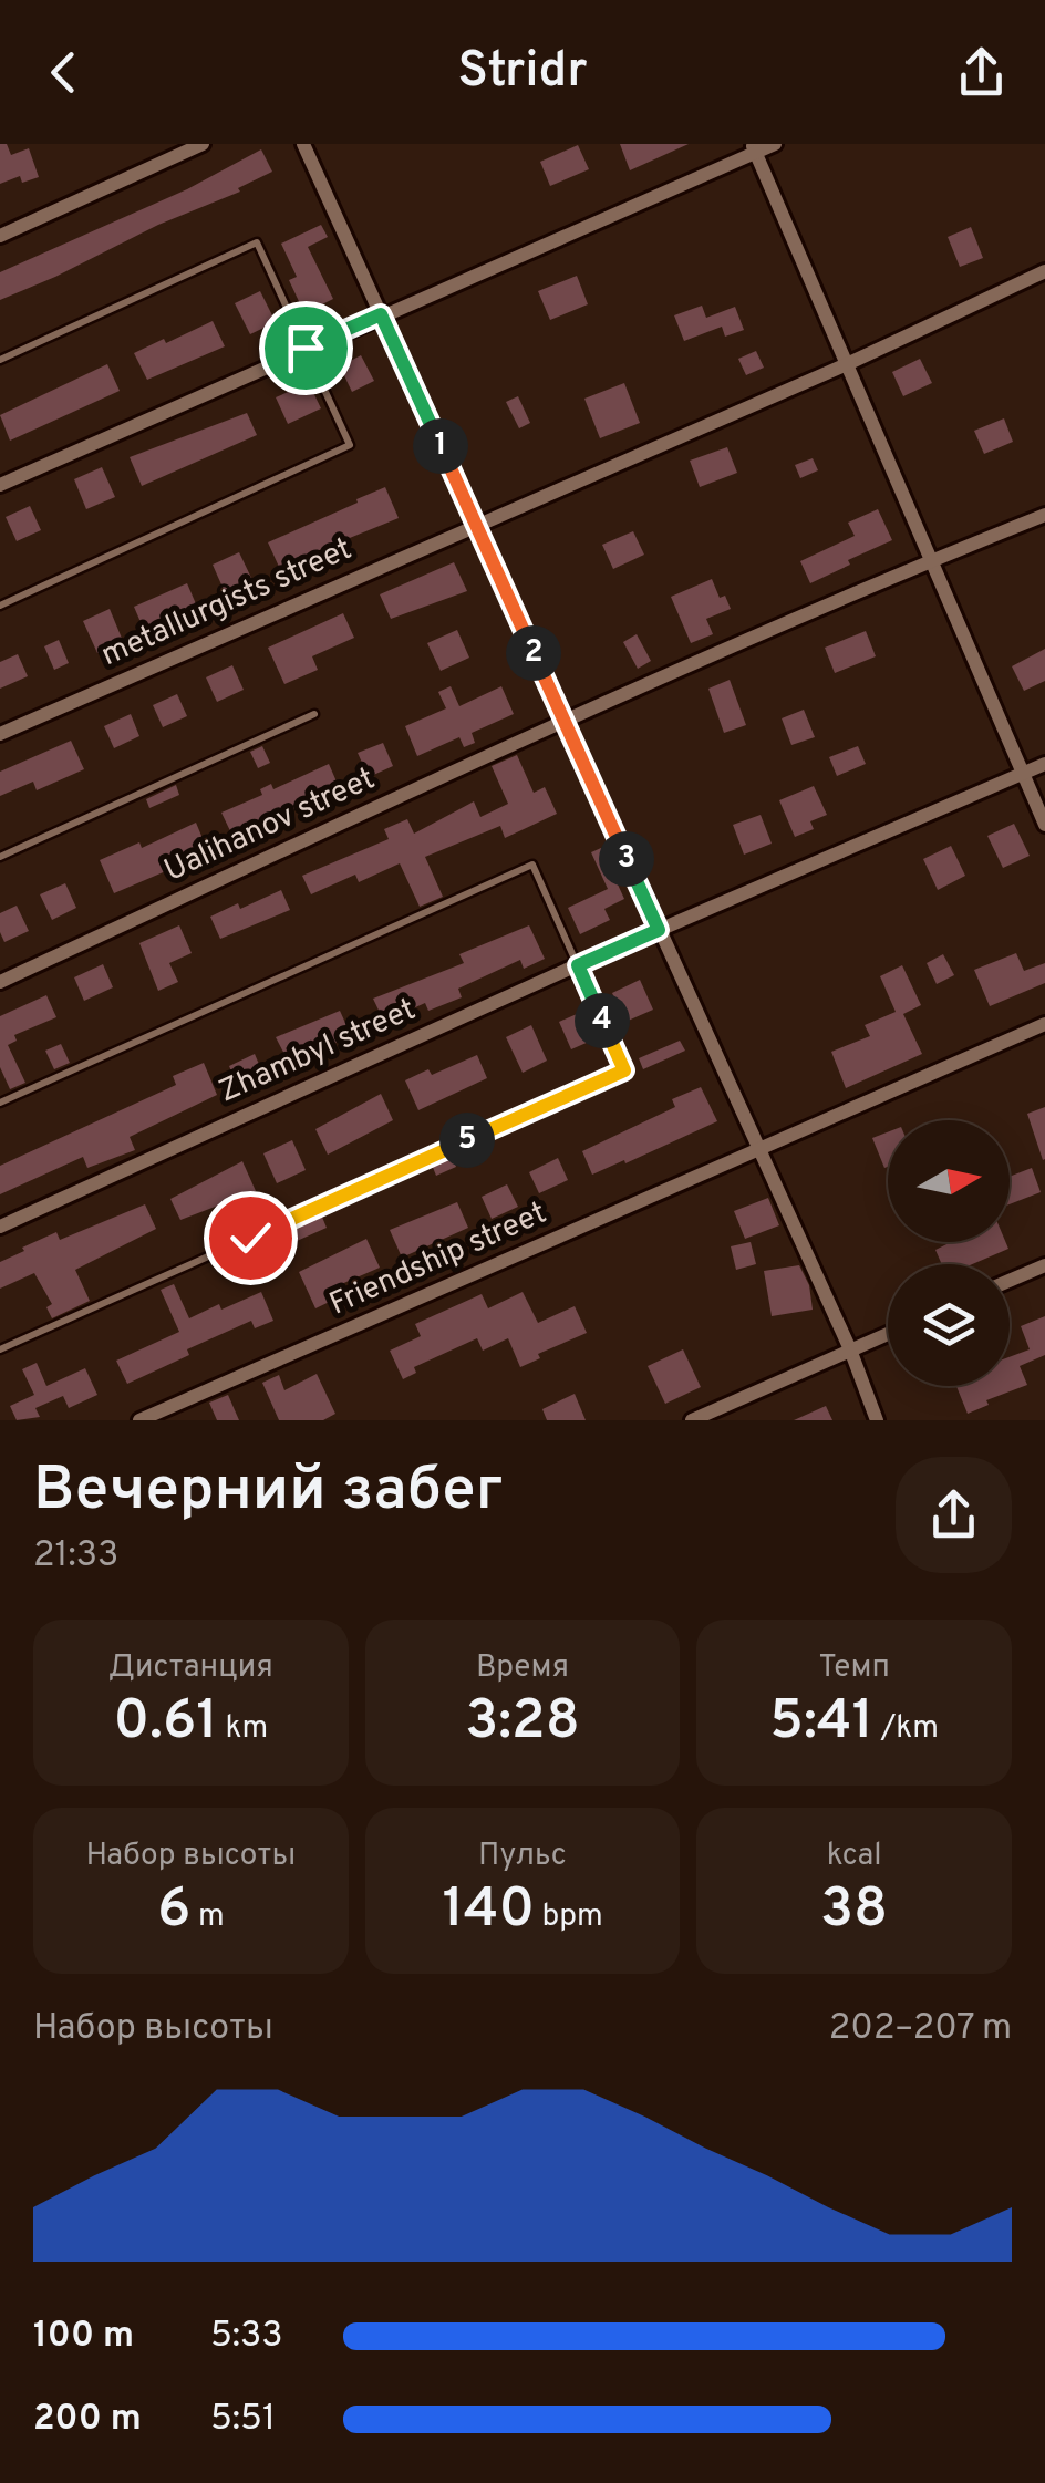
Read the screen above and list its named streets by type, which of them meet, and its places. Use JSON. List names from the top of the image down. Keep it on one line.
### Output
{"streets":{"street":["metallurgists street","Ualihanov street","Zhambyl street","Friendship street"]},"north":"right","page":{"header":"Stridr","pins":["1","2","3","4","5"],"heading":["Вечерний забег","21:33"],"stats":[["Дистанция","0.61 km"],["Время","3:28"],["Темп","5:41 /km"],["Набор высоты","6 m"],["Пульс","140 bpm"],["kcal","38"]],"chart":["Набор высоты","202–207 m"],"list":[{"name":"100 m","note":"5:33"},{"name":"200 m","note":"5:51"}]}}
